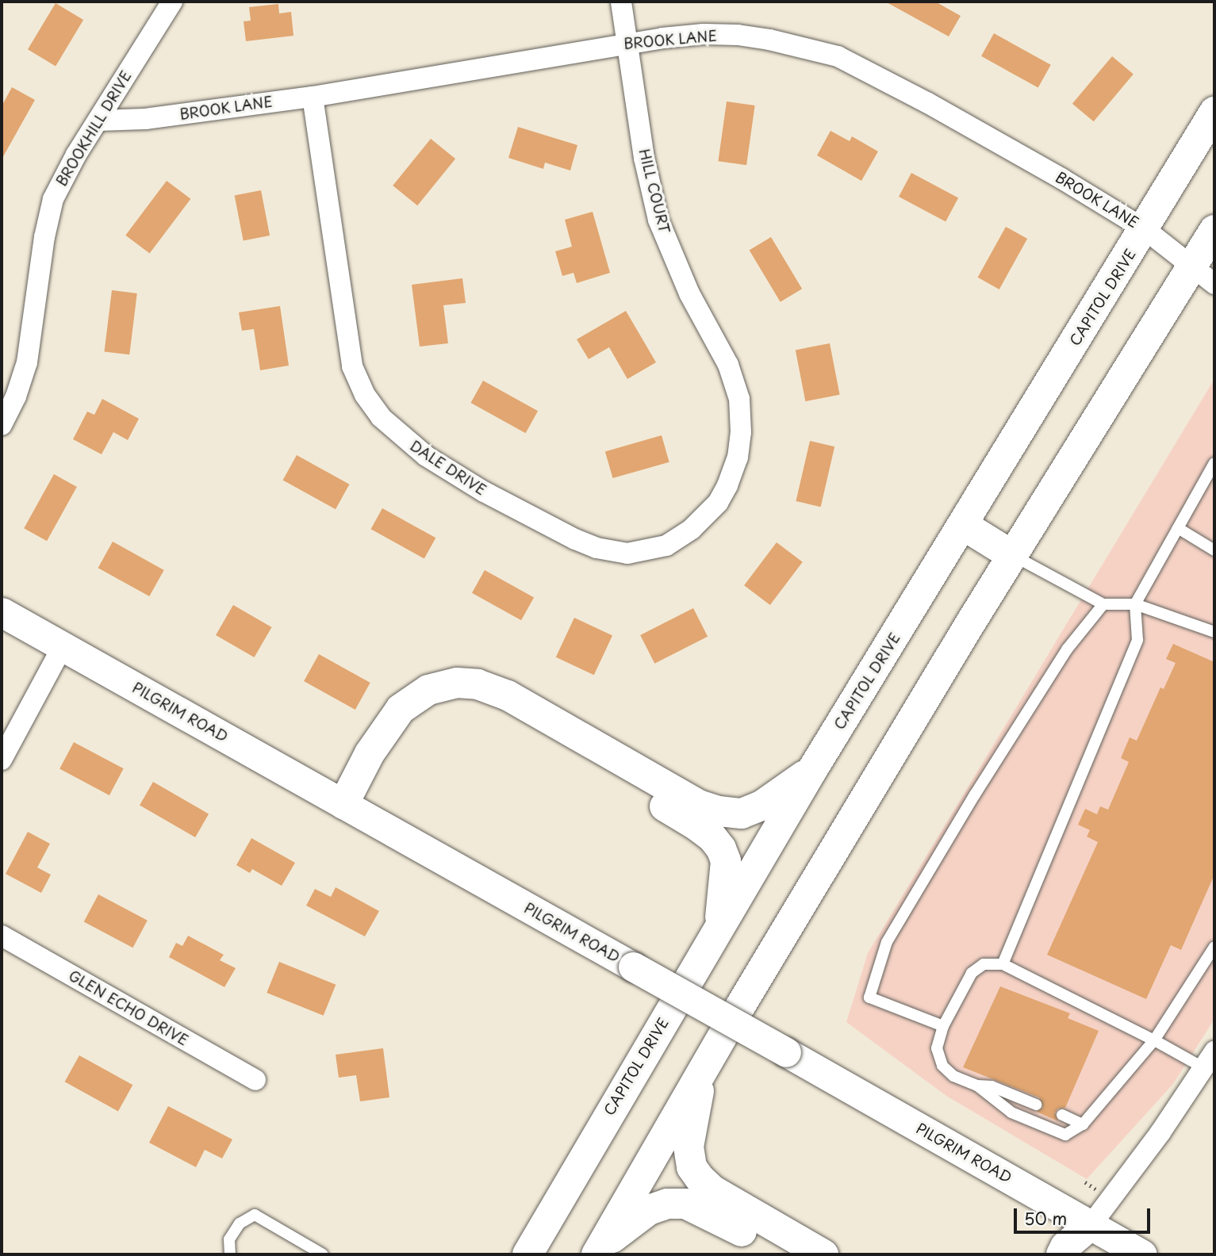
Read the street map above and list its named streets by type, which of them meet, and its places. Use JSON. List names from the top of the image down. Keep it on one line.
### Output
{"streets":{"main road":["CAPITOL DRIVE","PILGRIM ROAD"],"street":["BROOK LANE","BROOKHILL DRIVE","HILL COURT","DALE DRIVE","GLEN ECHO DRIVE"]},"crossings":[["BROOK LANE","BROOKHILL DRIVE"],["BROOK LANE","HILL COURT"],["BROOK LANE","CAPITOL DRIVE"],["BROOK LANE","DALE DRIVE"],["HILL COURT","DALE DRIVE"]],"scale_bar":"50 m"}
